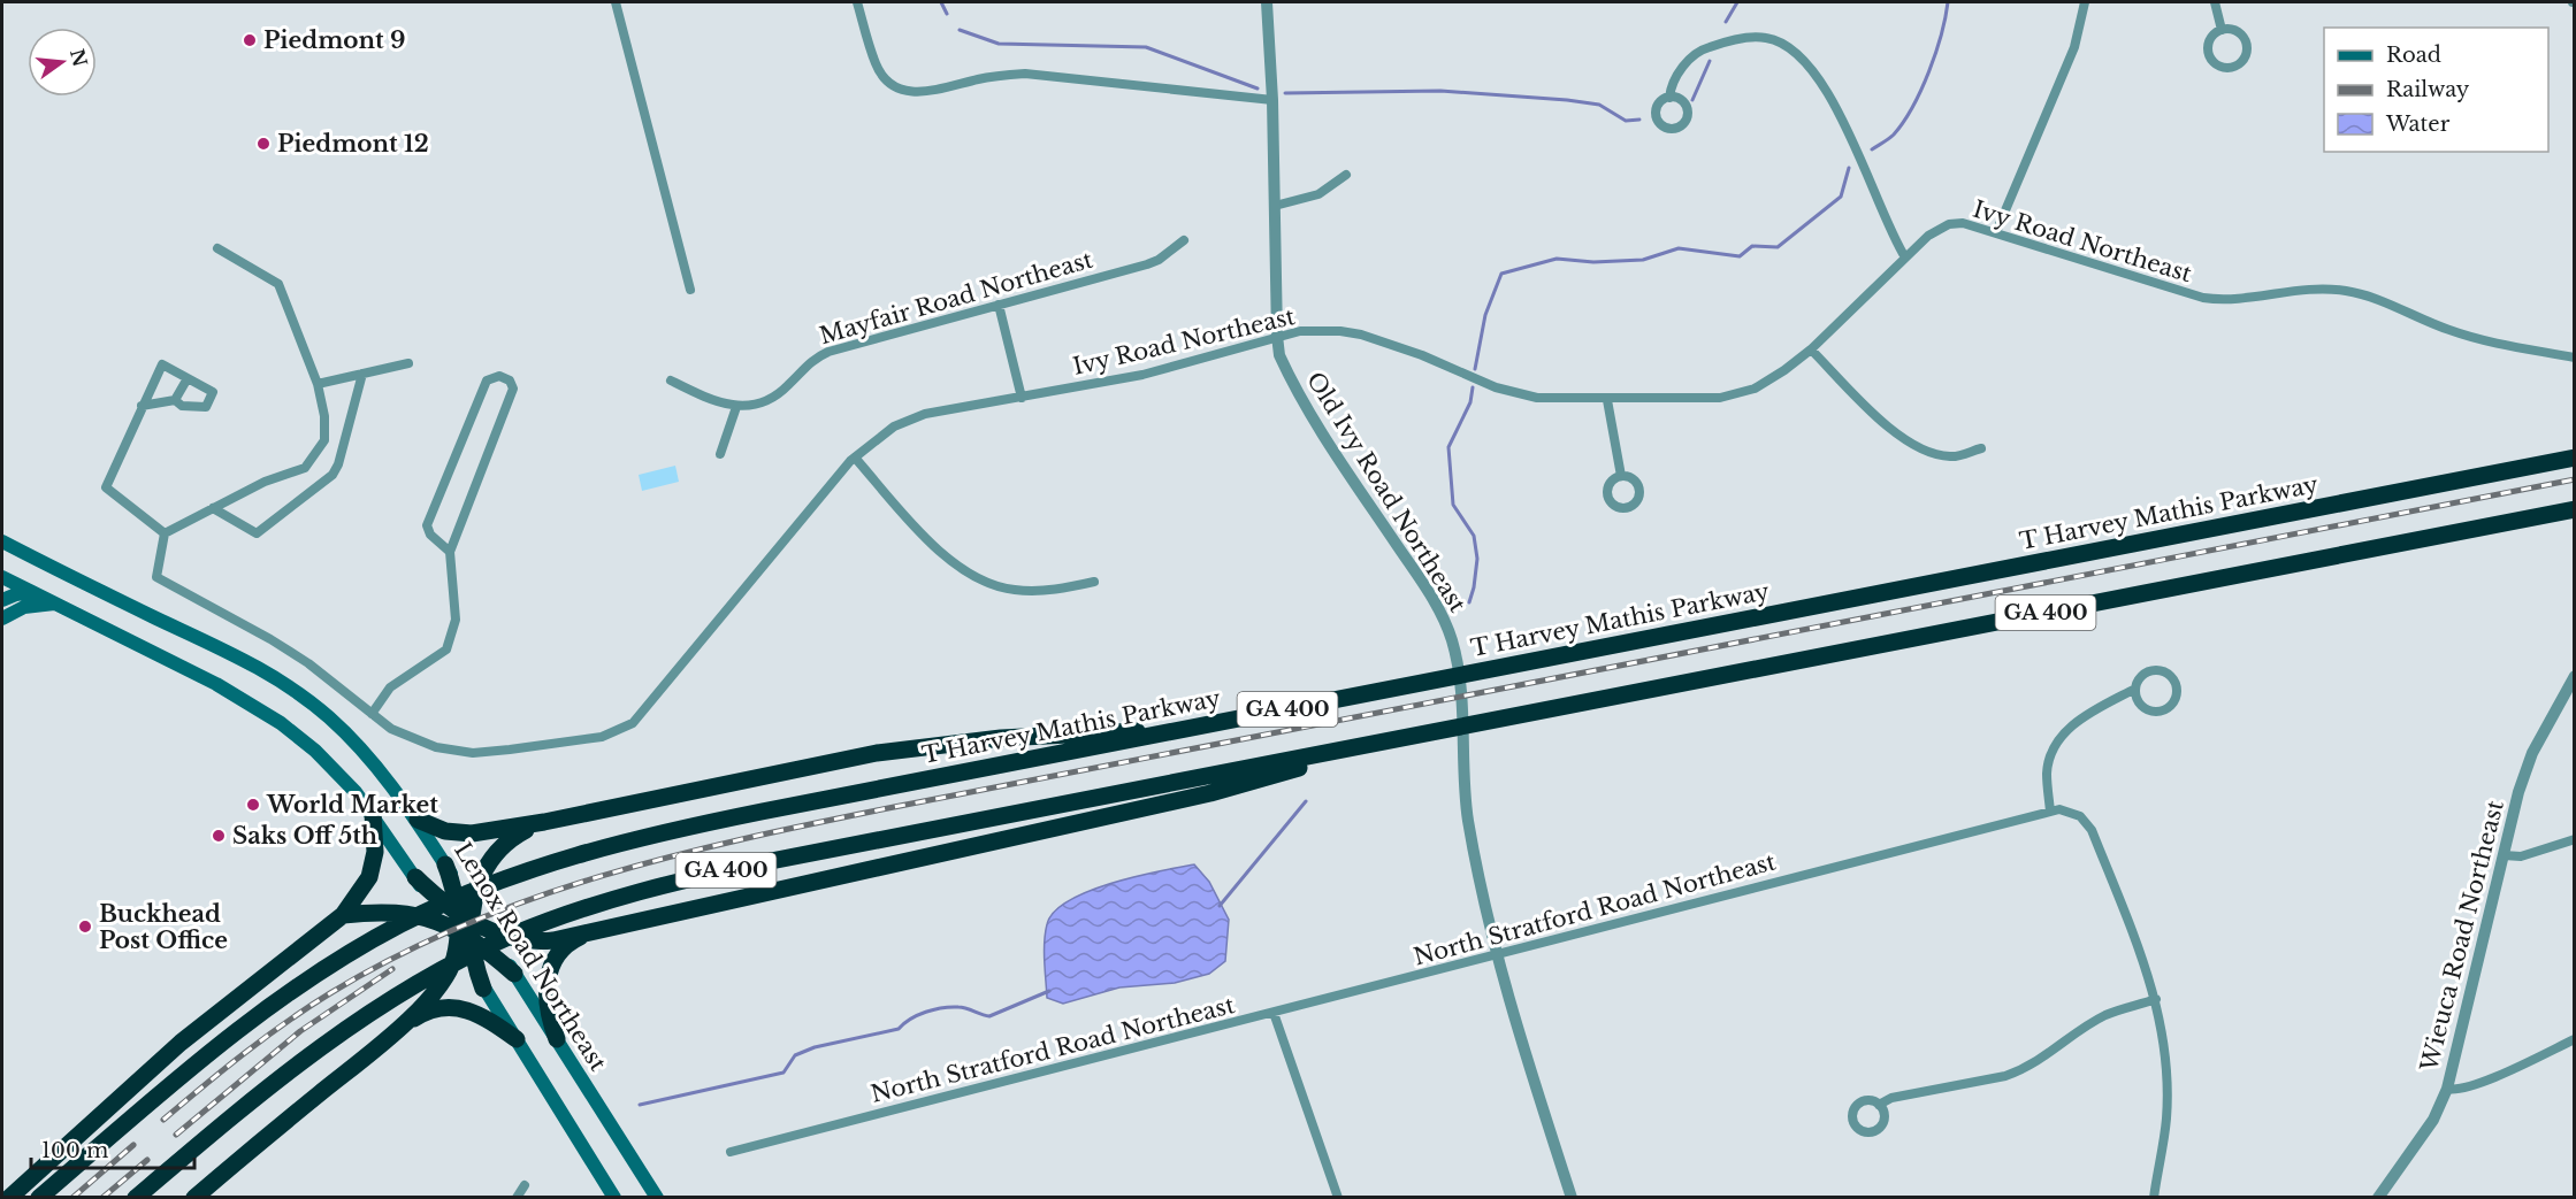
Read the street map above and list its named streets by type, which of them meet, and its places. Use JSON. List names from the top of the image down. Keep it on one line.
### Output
{"streets":{"highway":["T Harvey Mathis Parkway","GA 400"],"main road":["Lenox Road Northeast"],"street":["Ivy Road Northeast","Mayfair Road Northeast","Old Ivy Road Northeast","North Stratford Road Northeast","Wieuca Road Northeast"]},"crossings":[["Ivy Road Northeast","Old Ivy Road Northeast"],["Old Ivy Road Northeast","North Stratford Road Northeast"]],"places":["Piedmont 9","Piedmont 12","World Market","Saks Off 5th","Buckhead Post Office"],"legend":["Road","Railway","Water"],"scale_bar":"100 m","north":"right"}
